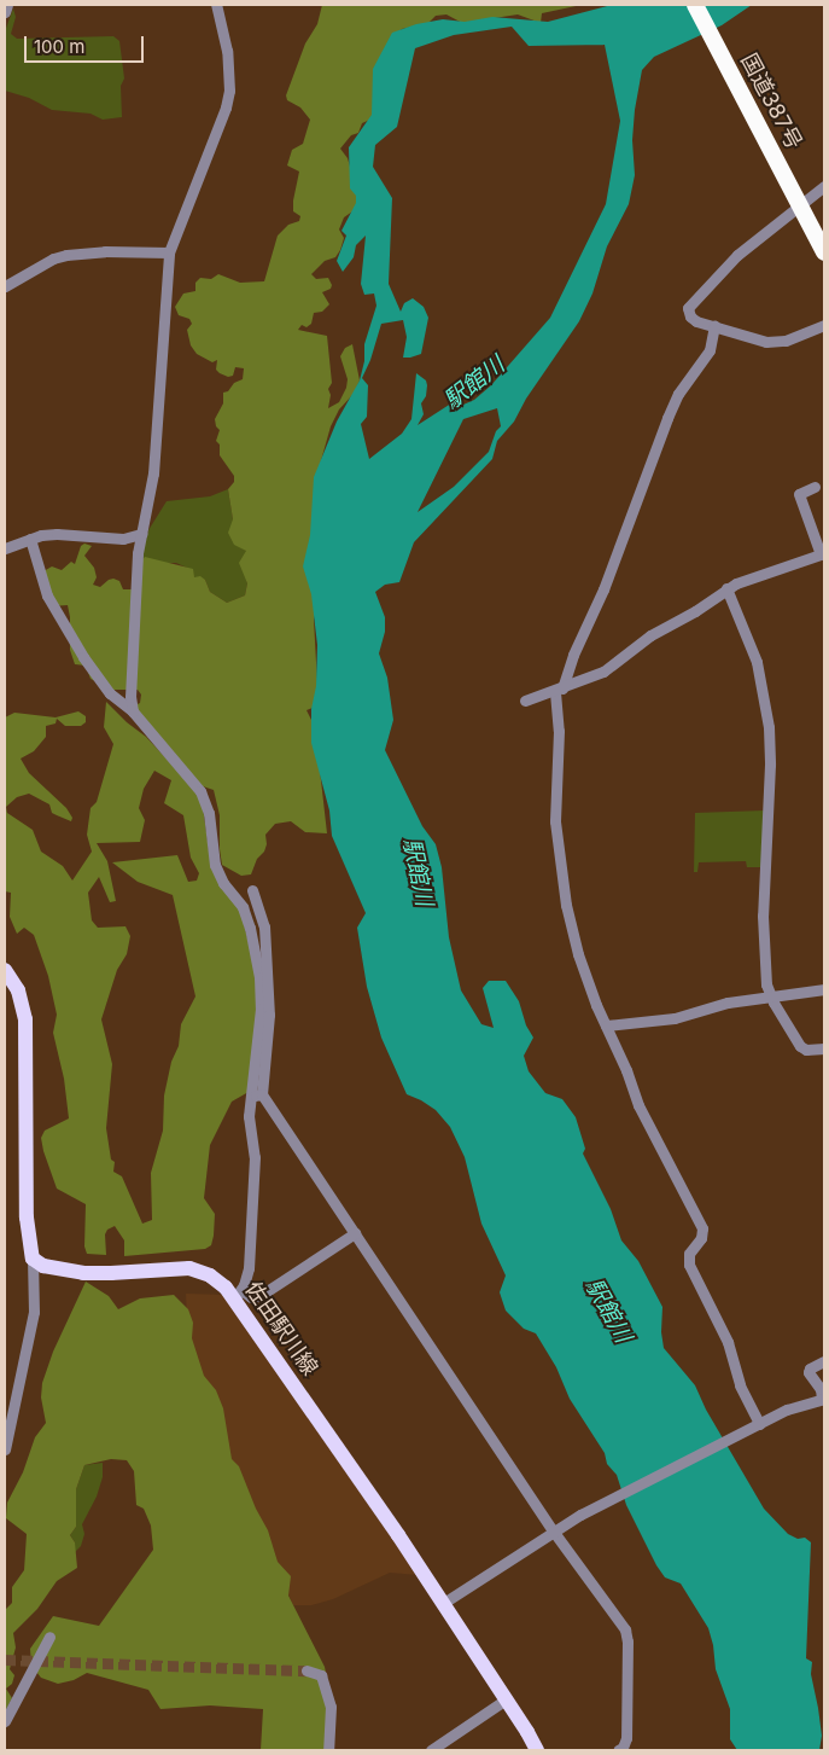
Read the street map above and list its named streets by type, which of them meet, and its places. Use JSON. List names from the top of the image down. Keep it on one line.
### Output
{"streets":{"highway":["国道387号"],"main road":["佐田駅川線"]},"water":["駅館川"],"scale_bar":"100 m"}
